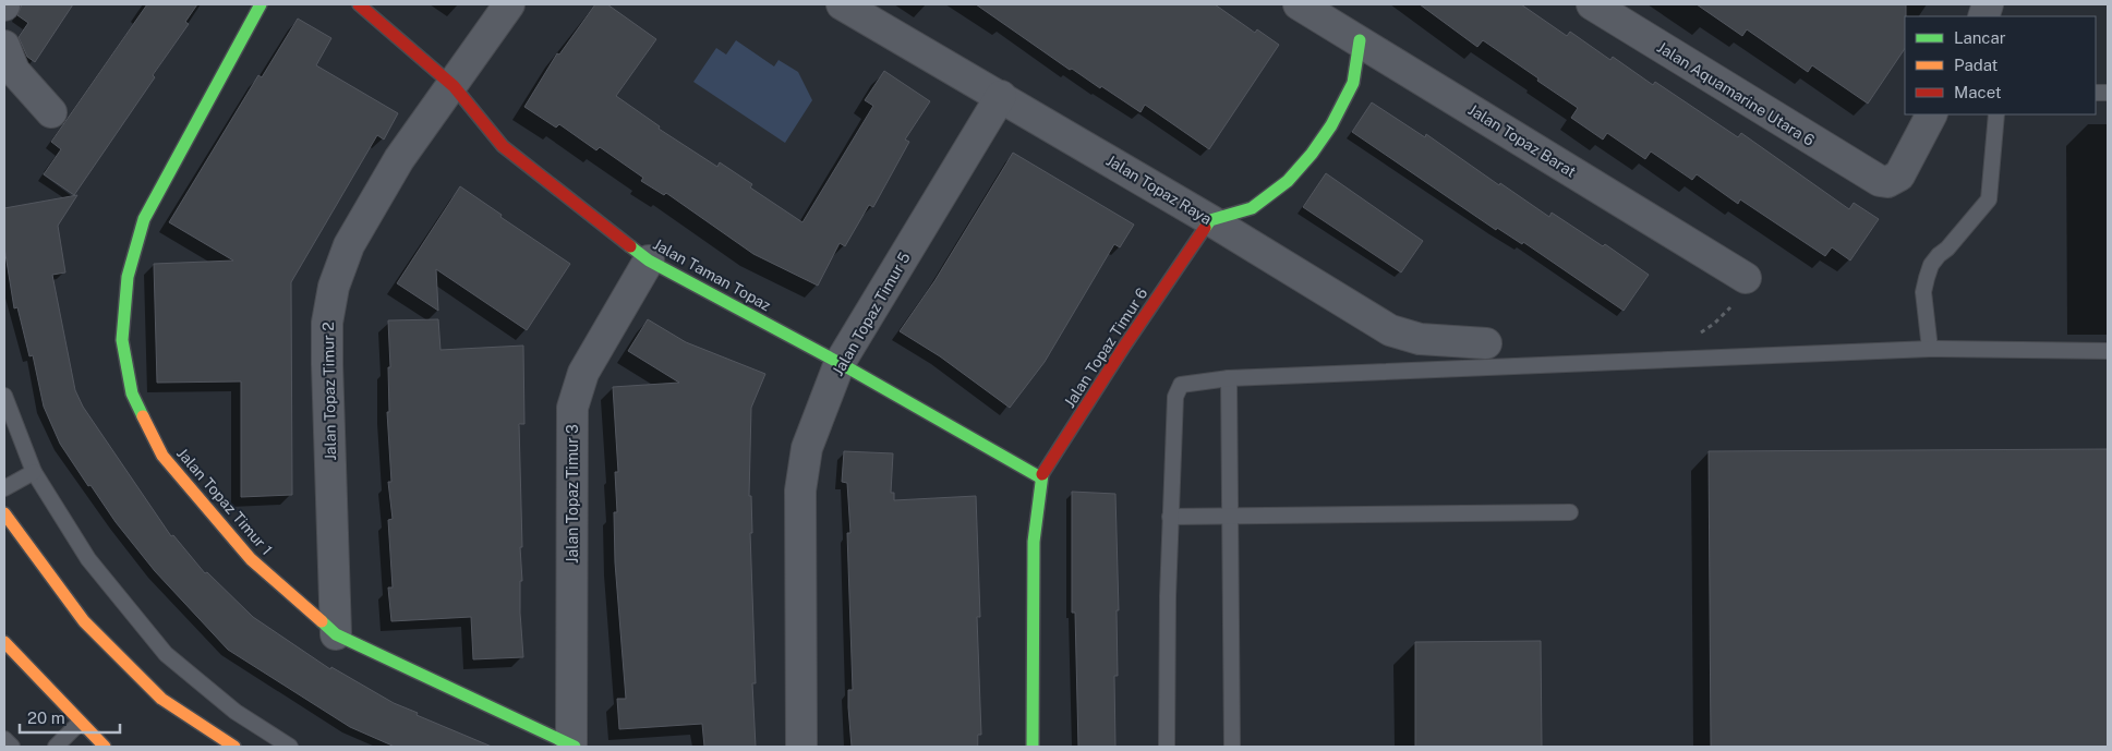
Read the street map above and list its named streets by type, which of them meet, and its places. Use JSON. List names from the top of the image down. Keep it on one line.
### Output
{"streets":{"street":["Jalan Aquamarine Utara 6","Jalan Topaz Barat","Jalan Topaz Raya","Jalan Taman Topaz","Jalan Topaz Timur 5","Jalan Topaz Timur 6","Jalan Topaz Timur 2","Jalan Topaz Timur 3","Jalan Topaz Timur 1"]},"crossings":[["Jalan Topaz Raya","Jalan Topaz Timur 5"],["Jalan Topaz Raya","Jalan Topaz Timur 6"],["Jalan Taman Topaz","Jalan Topaz Timur 5"],["Jalan Taman Topaz","Jalan Topaz Timur 6"],["Jalan Taman Topaz","Jalan Topaz Timur 2"],["Jalan Taman Topaz","Jalan Topaz Timur 3"],["Jalan Topaz Timur 2","Jalan Topaz Timur 1"],["Jalan Topaz Timur 3","Jalan Topaz Timur 1"]],"legend":["Lancar","Padat","Macet"],"scale_bar":"20 m"}
